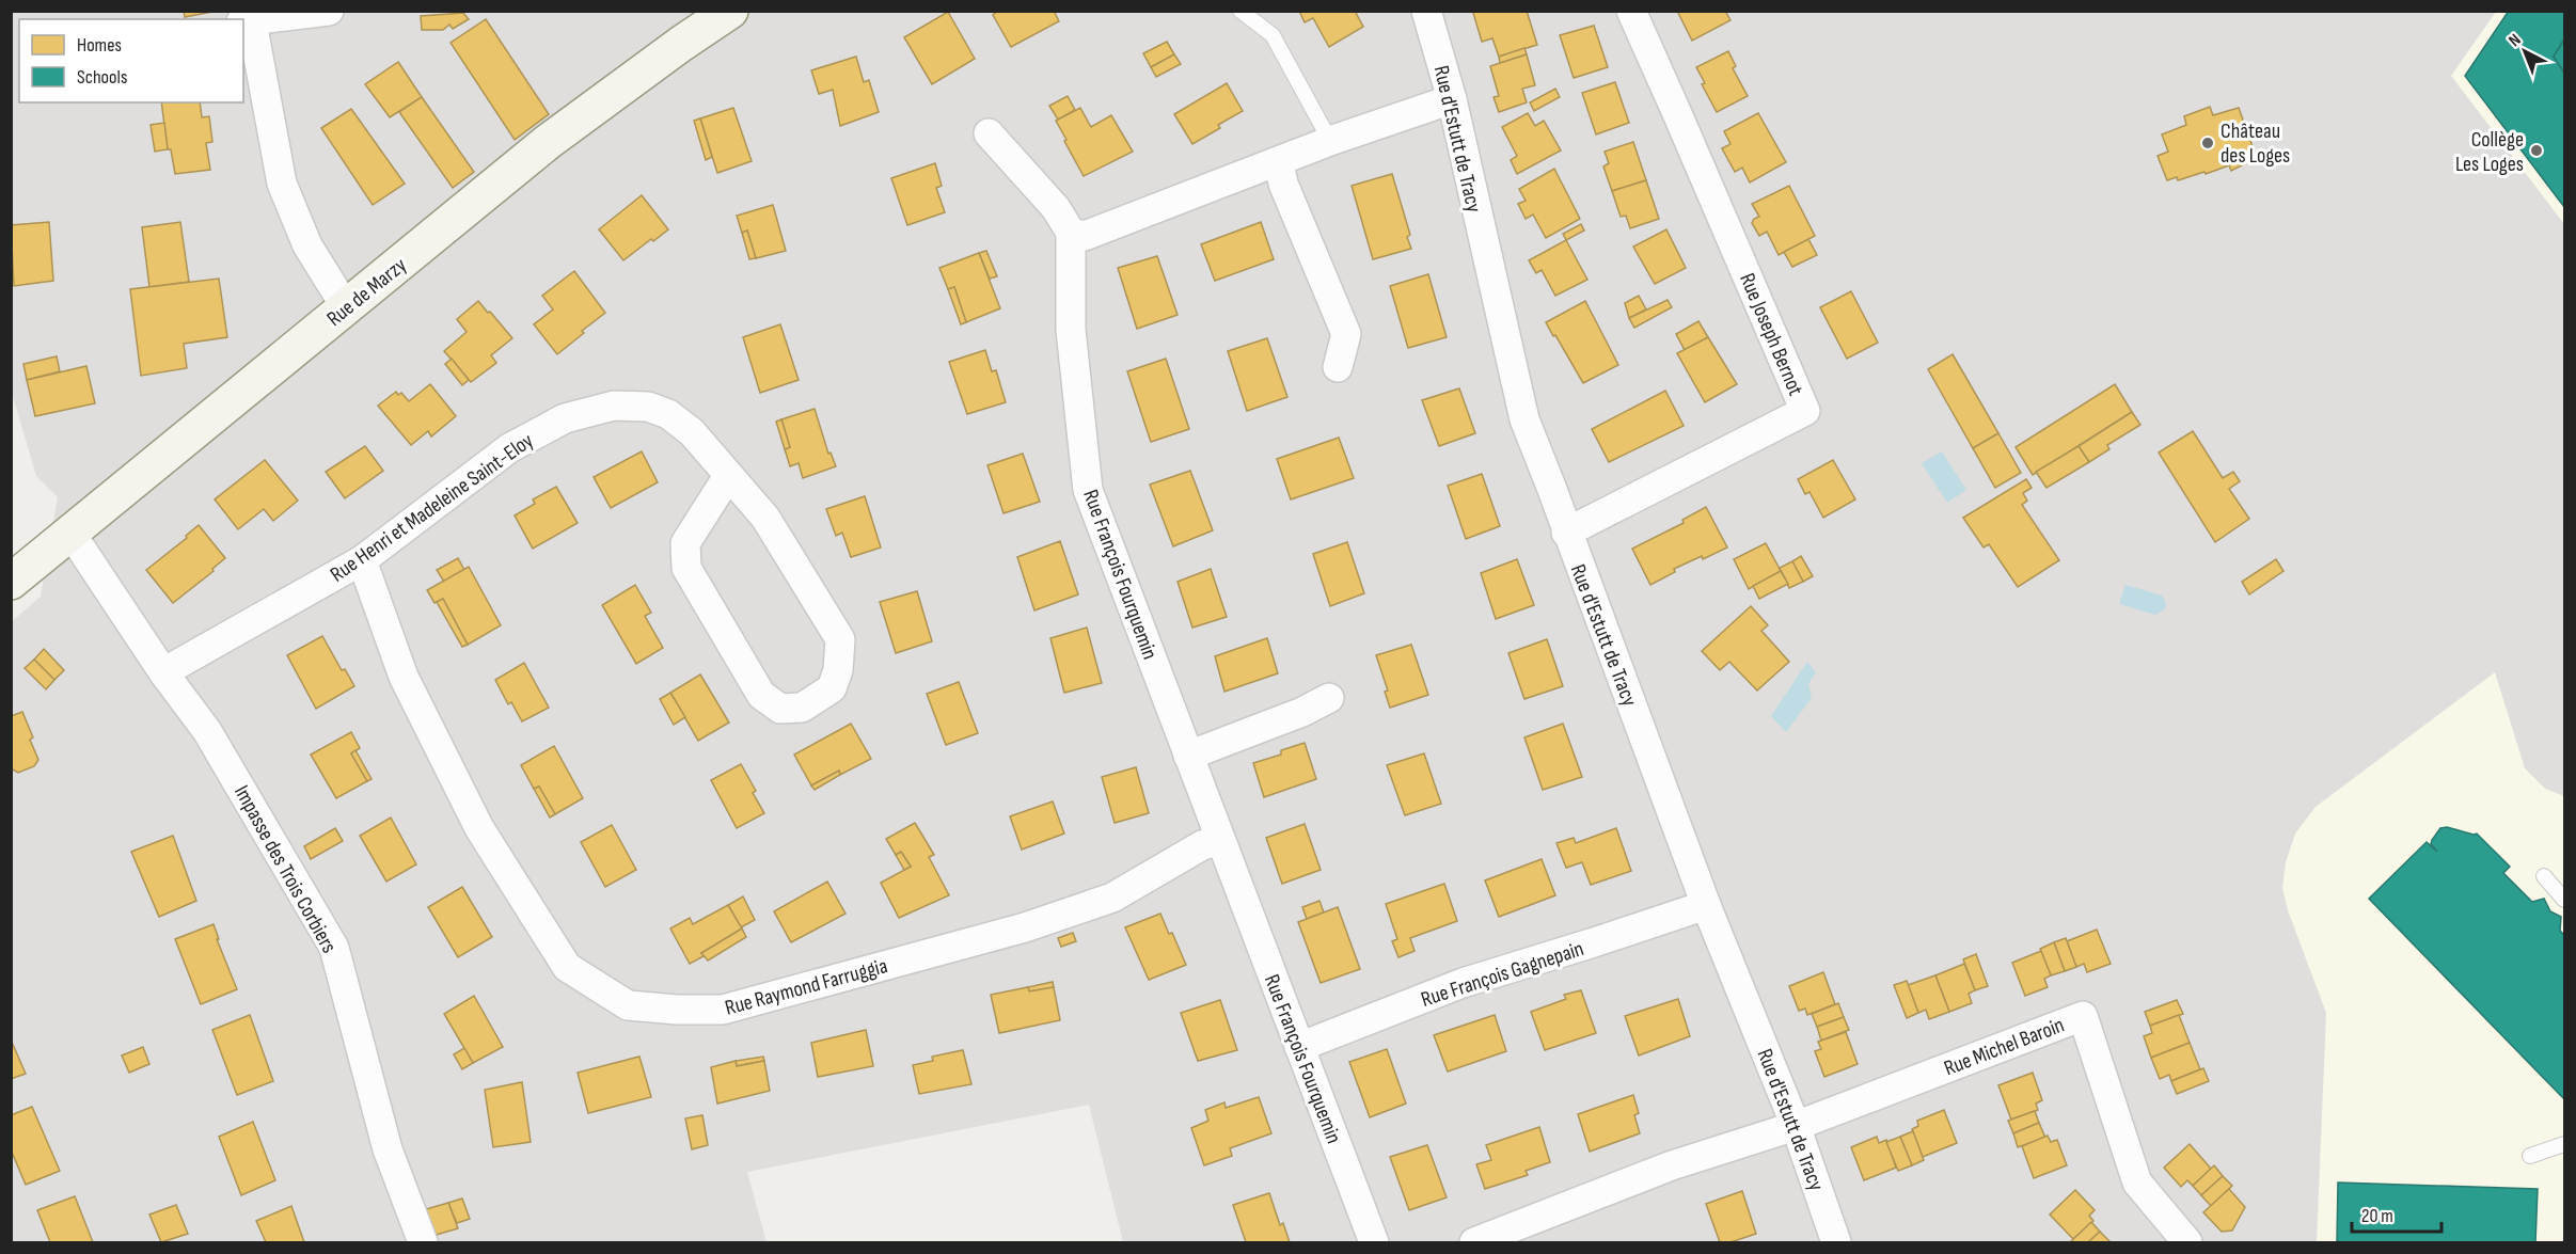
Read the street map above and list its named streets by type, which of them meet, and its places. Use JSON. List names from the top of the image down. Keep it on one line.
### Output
{"streets":{"main road":["Rue de Marzy"],"street":["Rue d'Estutt de Tracy","Rue Joseph Bernot","Rue Henri et Madeleine Saint-Eloy","Rue François Fourquemin","Impasse des Trois Corbiers","Rue François Gagnepain","Rue Raymond Farruggia","Rue Michel Baroin"]},"crossings":[["Rue d'Estutt de Tracy","Rue Joseph Bernot"],["Rue d'Estutt de Tracy","Rue François Gagnepain"],["Rue d'Estutt de Tracy","Rue Michel Baroin"],["Rue de Marzy","Impasse des Trois Corbiers"],["Rue Henri et Madeleine Saint-Eloy","Impasse des Trois Corbiers"],["Rue Henri et Madeleine Saint-Eloy","Rue Raymond Farruggia"],["Rue François Fourquemin","Rue François Gagnepain"],["Rue François Fourquemin","Rue Raymond Farruggia"]],"places":["Château des Loges","Collège Les Loges"],"legend":["Homes","Schools"],"scale_bar":"20 m","north":"top left"}
